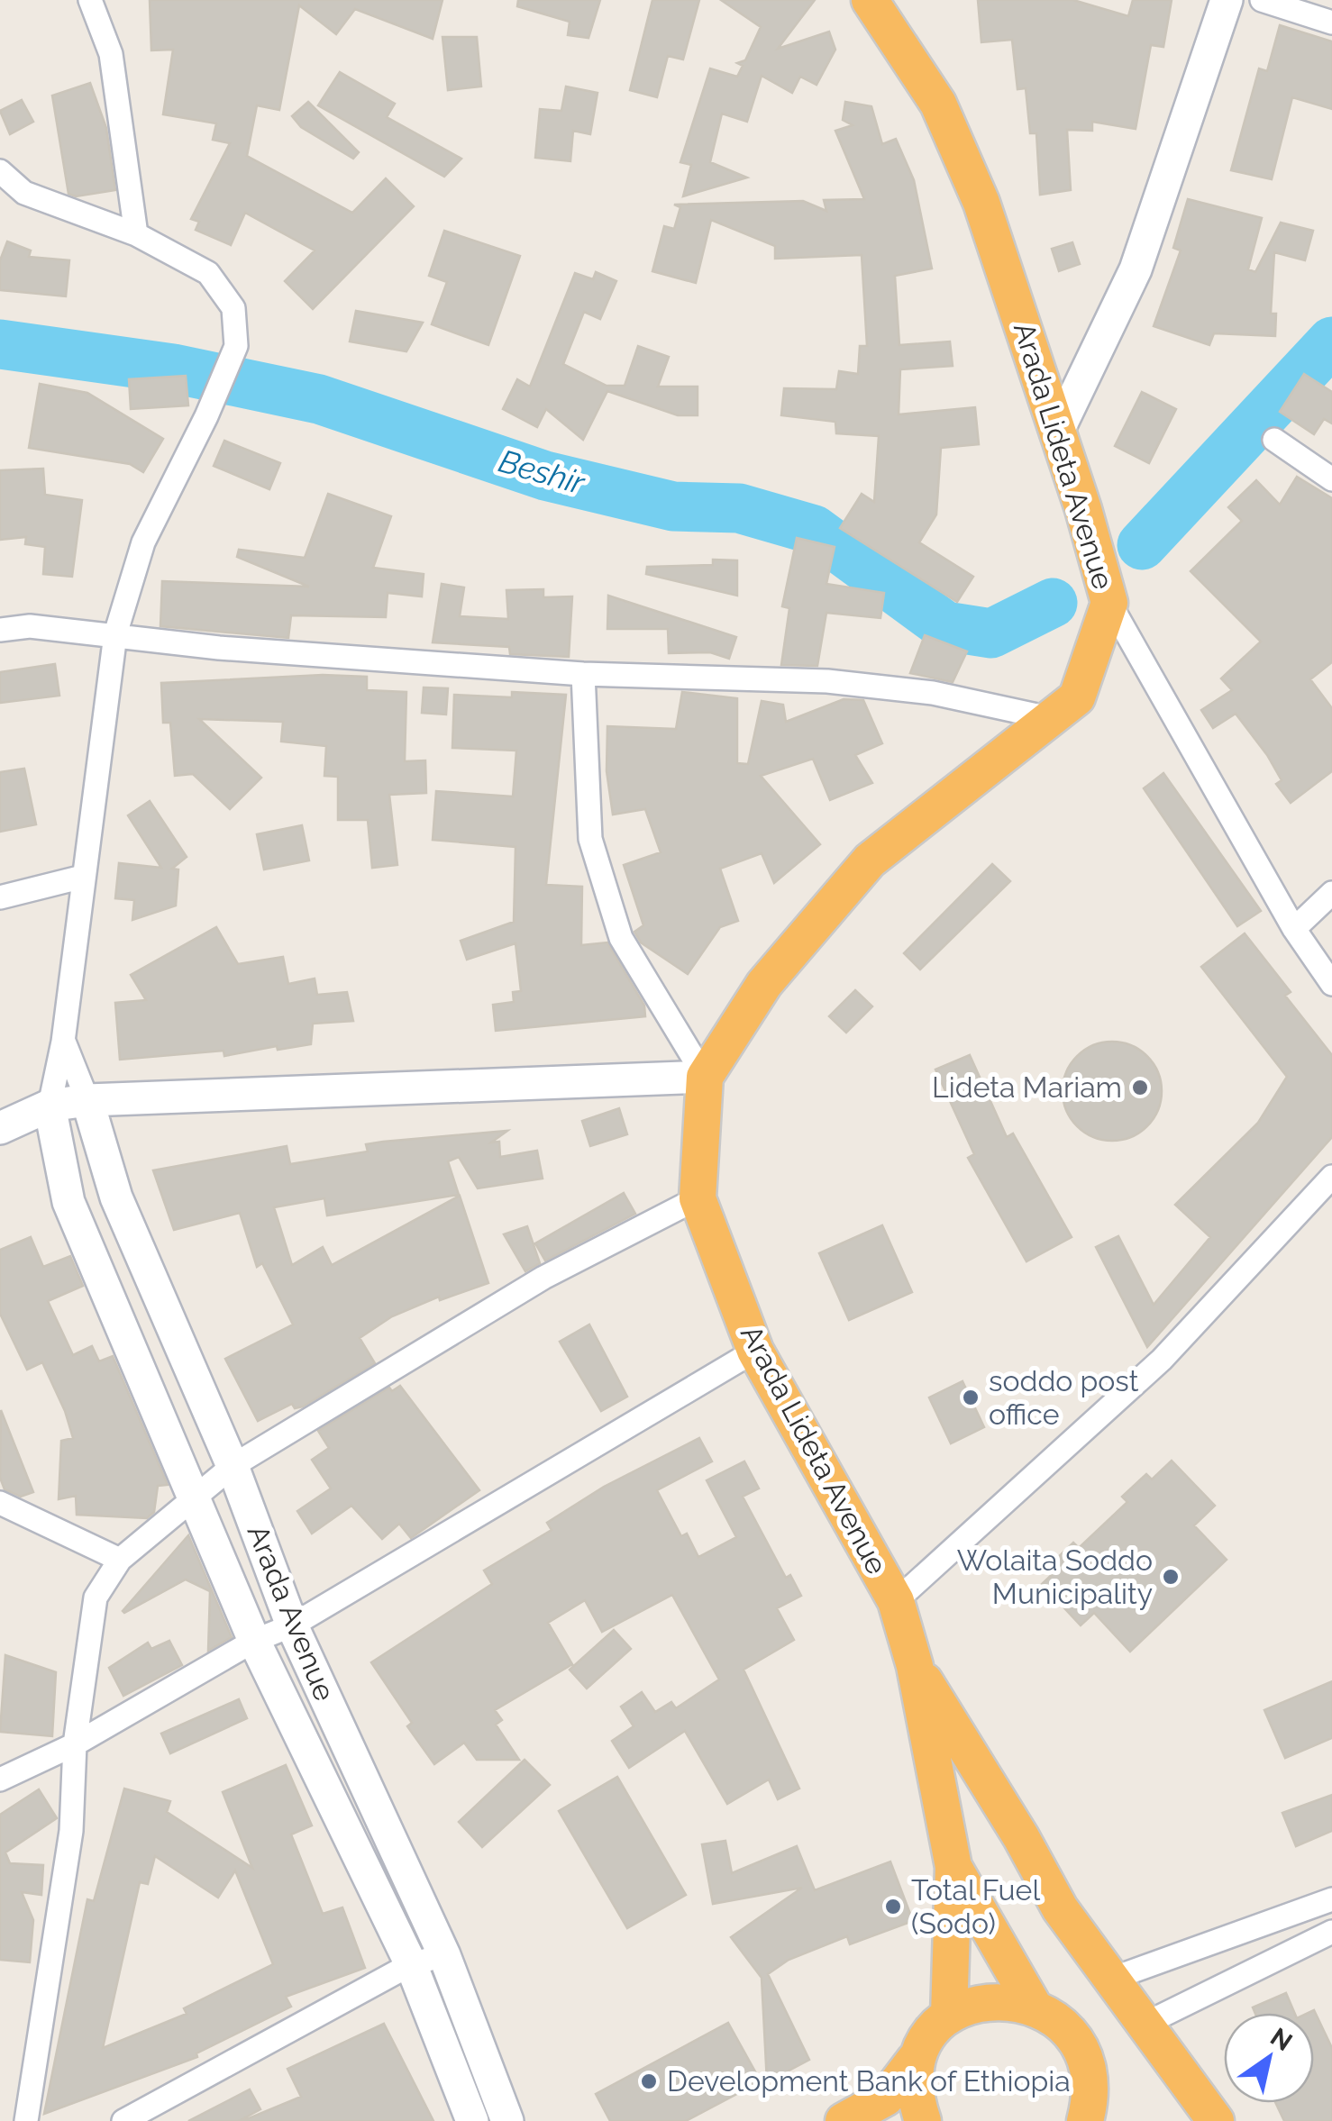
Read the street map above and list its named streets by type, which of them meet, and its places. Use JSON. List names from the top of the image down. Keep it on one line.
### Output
{"streets":{"highway":["Arada Lideta Avenue"],"main road":["Arada Avenue"]},"water":["Beshir"],"places":["Lideta Mariam","soddo post office","Wolaita Soddo Municipality","Total Fuel (Sodo)","Development Bank of Ethiopia"],"north":"top right"}
